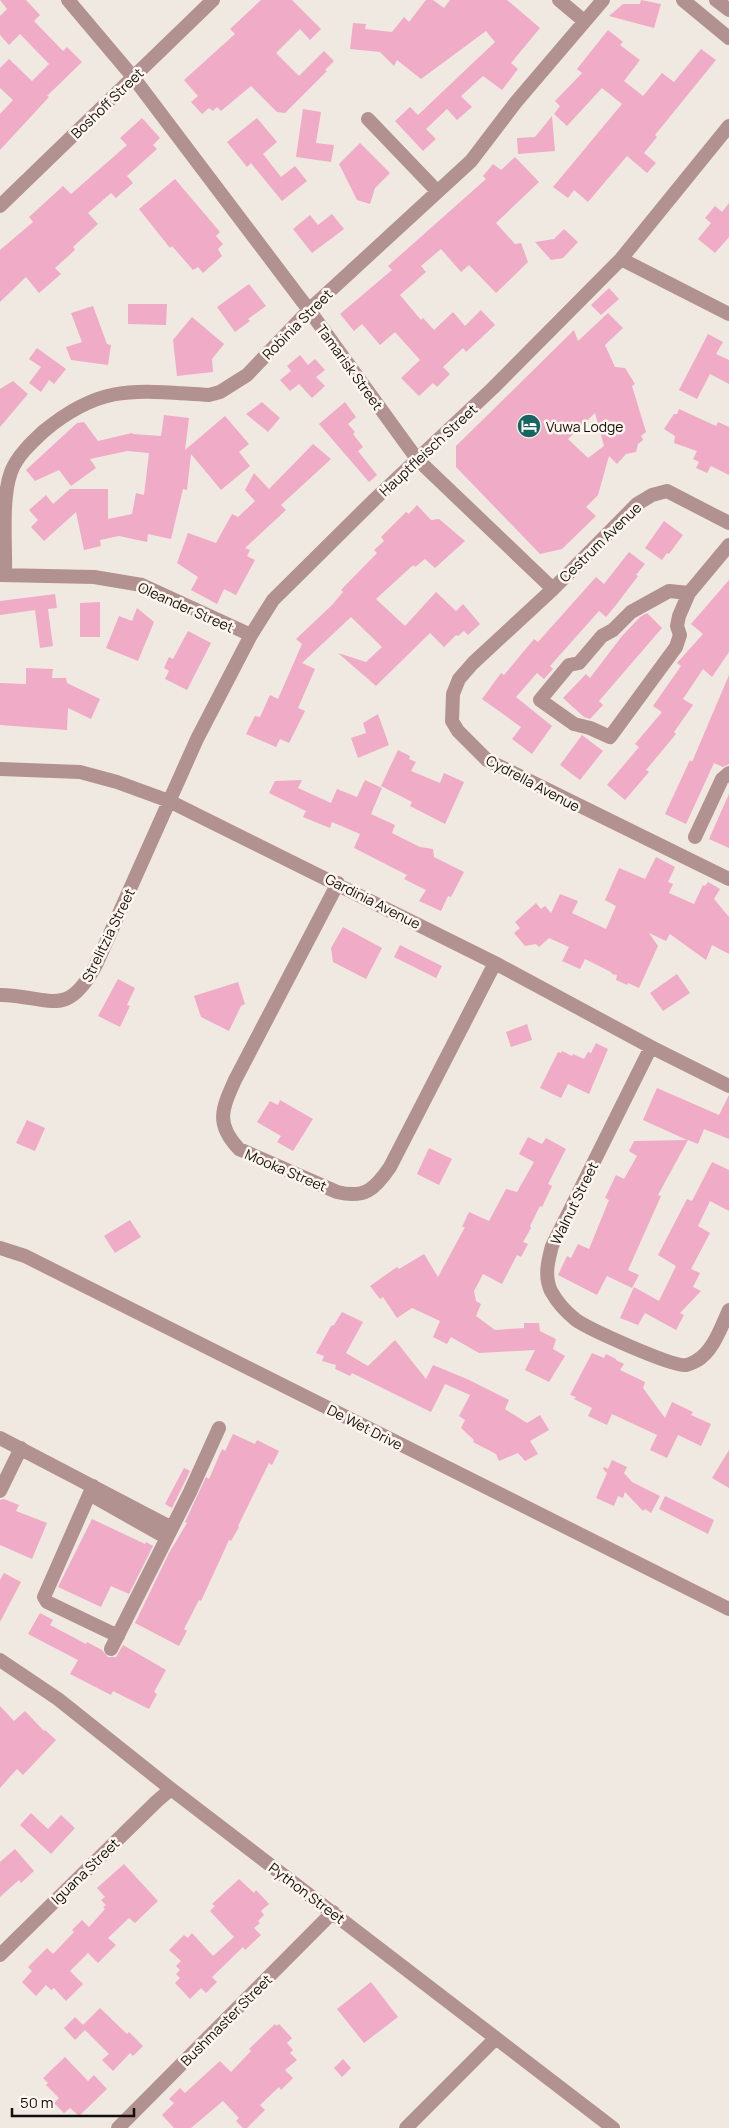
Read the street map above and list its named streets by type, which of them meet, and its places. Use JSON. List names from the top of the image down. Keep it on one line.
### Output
{"streets":{"street":["Boshoff Street","Robinia Street","Tamarisk Street","Hauptfleisch Street","Cestrum Avenue","Oleander Street","Cydrella Avenue","Gardinia Avenue","Strelitzia Street","Mooka Street","Walnut Street","De Wet Drive","Iguana Street","Python Street","Bushmaster Street"]},"crossings":[["Boshoff Street","Tamarisk Street"],["Robinia Street","Tamarisk Street"],["Robinia Street","Oleander Street"],["Tamarisk Street","Hauptfleisch Street"],["Tamarisk Street","Cestrum Avenue"],["Tamarisk Street","Cydrella Avenue"],["Hauptfleisch Street","Oleander Street"],["Hauptfleisch Street","Gardinia Avenue"],["Hauptfleisch Street","Strelitzia Street"],["Cestrum Avenue","Cydrella Avenue"],["Gardinia Avenue","Strelitzia Street"],["Gardinia Avenue","Mooka Street"],["Gardinia Avenue","Walnut Street"],["Iguana Street","Python Street"],["Python Street","Bushmaster Street"]],"places":{"hotel":["Vuwa Lodge"]},"scale_bar":"50 m"}
